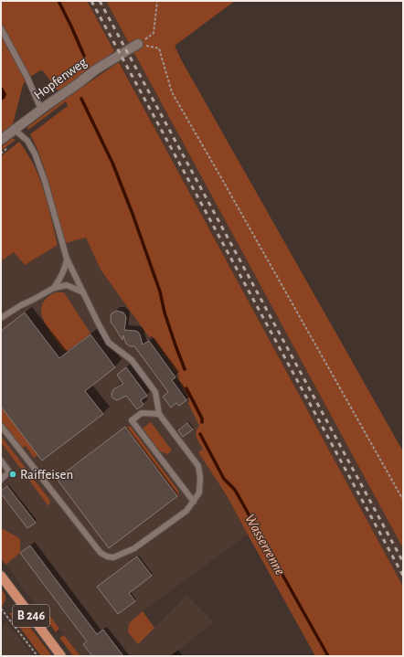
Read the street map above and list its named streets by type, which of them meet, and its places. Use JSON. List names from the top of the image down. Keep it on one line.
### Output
{"streets":{"main road":["B 246"],"street":["Hopfenweg"]},"water":["Wasserrenne"],"places":["Raiffeisen"]}
